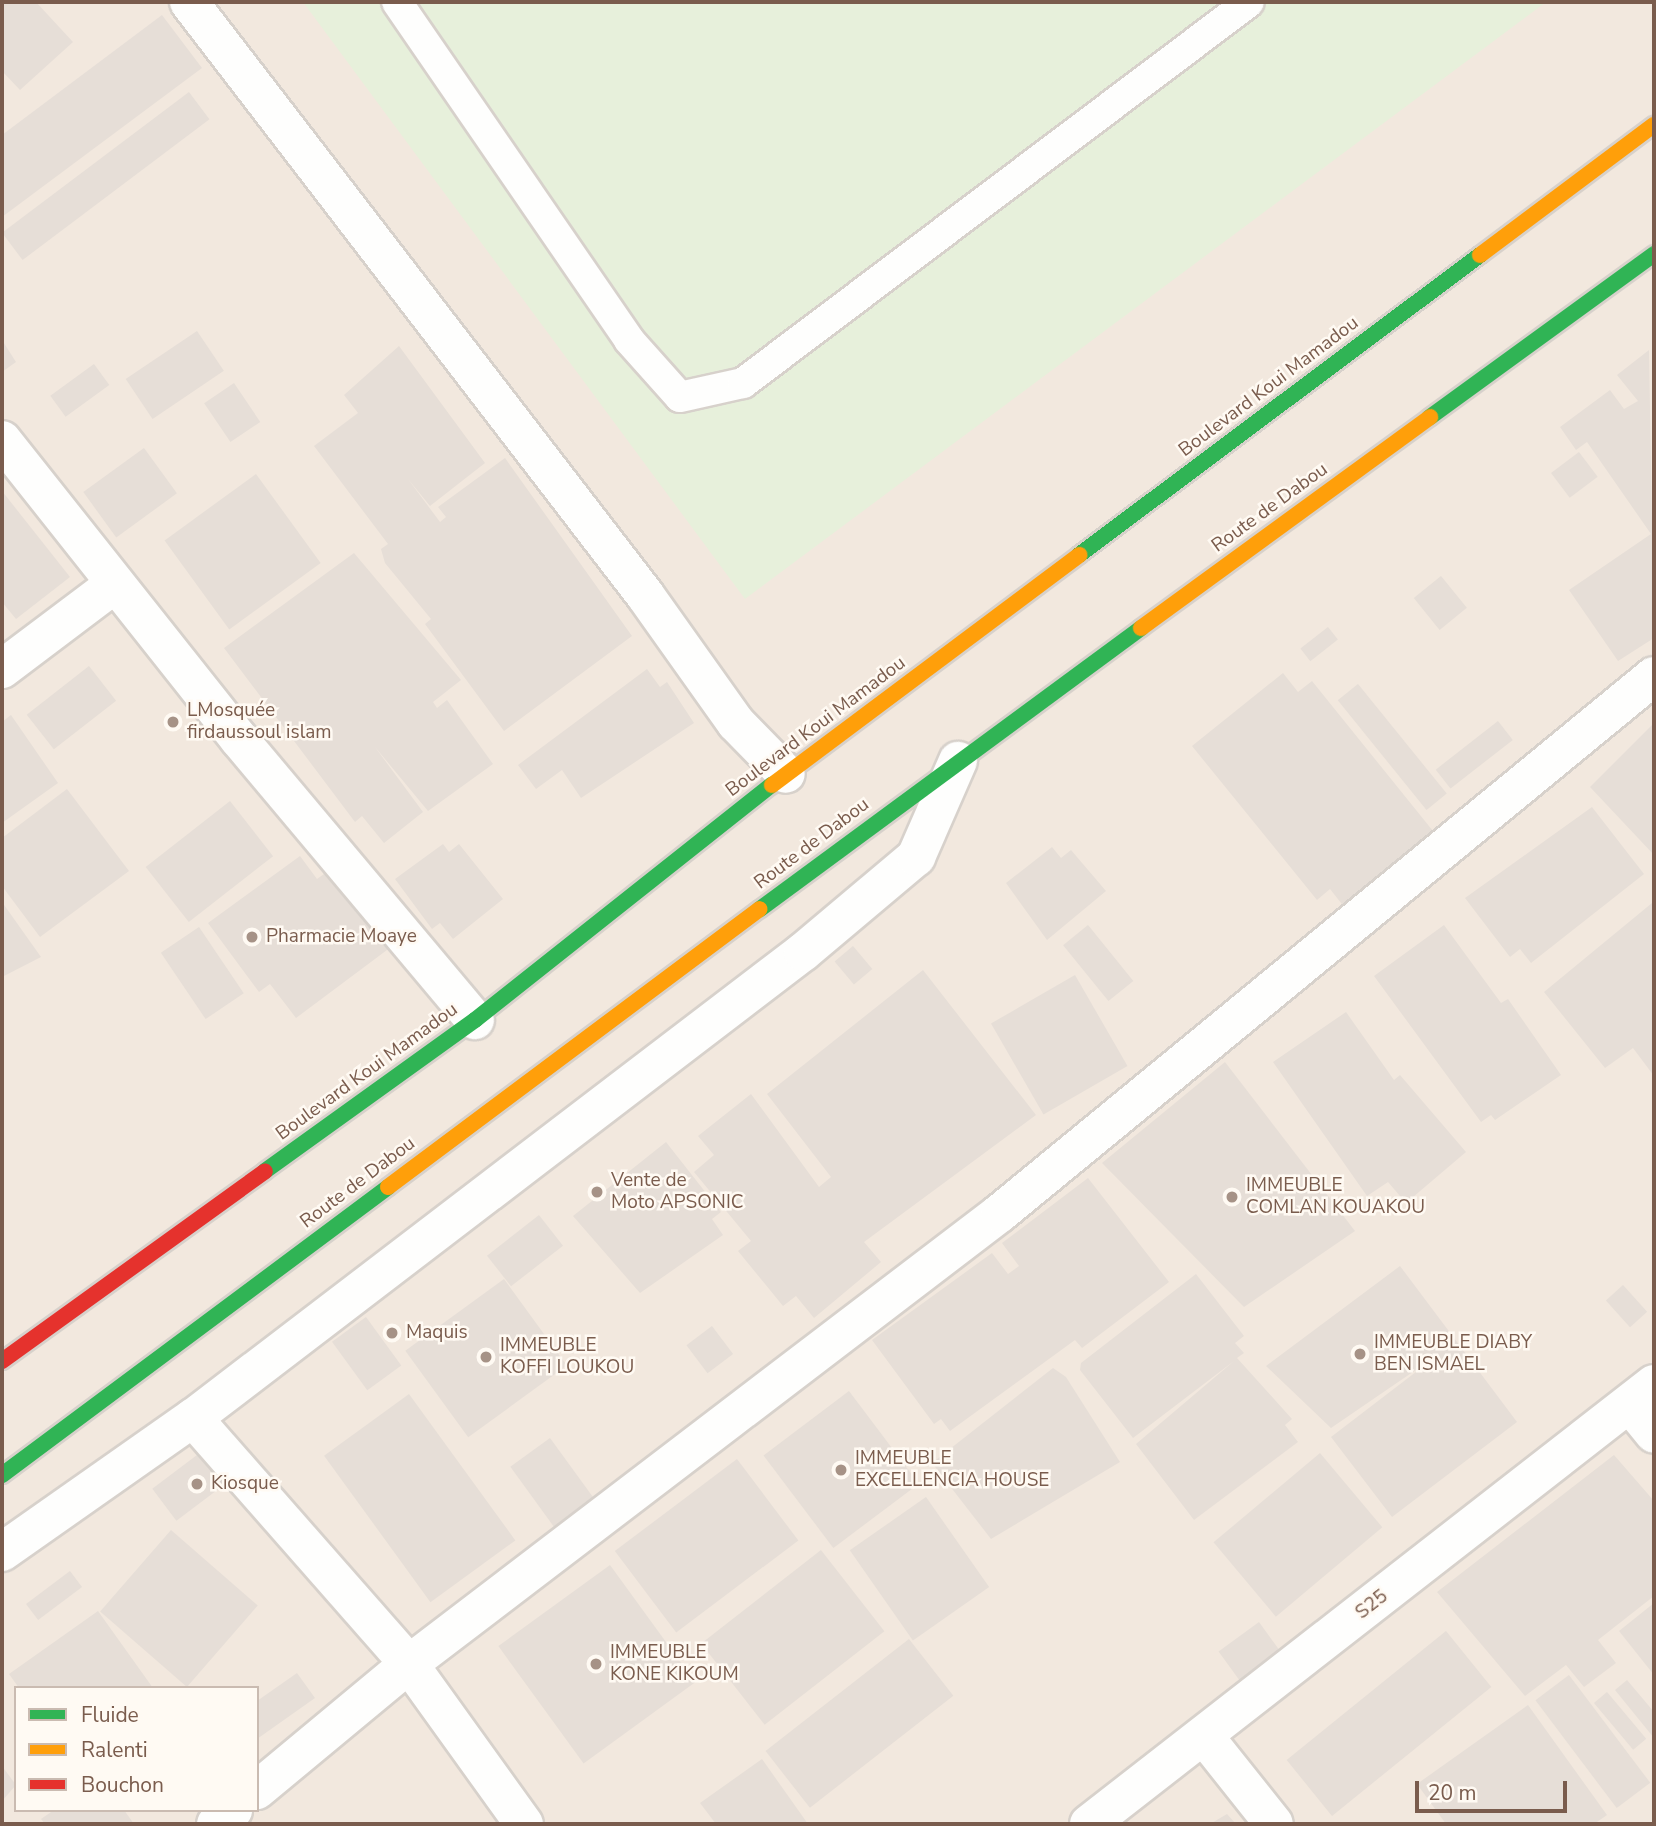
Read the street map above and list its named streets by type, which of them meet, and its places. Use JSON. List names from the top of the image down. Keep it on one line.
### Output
{"streets":{"main road":["Boulevard Koui Mamadou","Route de Dabou"],"street":["S25"]},"places":["LMosquée firdaussoul islam","Pharmacie Moaye","Vente de Moto APSONIC","IMMEUBLE COMLAN KOUAKOU","Maquis","IMMEUBLE DIABY BEN ISMAEL","IMMEUBLE KOFFI LOUKOU","IMMEUBLE EXCELLENCIA HOUSE","Kiosque","IMMEUBLE KONE KIKOUM"],"legend":["Fluide","Ralenti","Bouchon"],"scale_bar":"20 m"}
